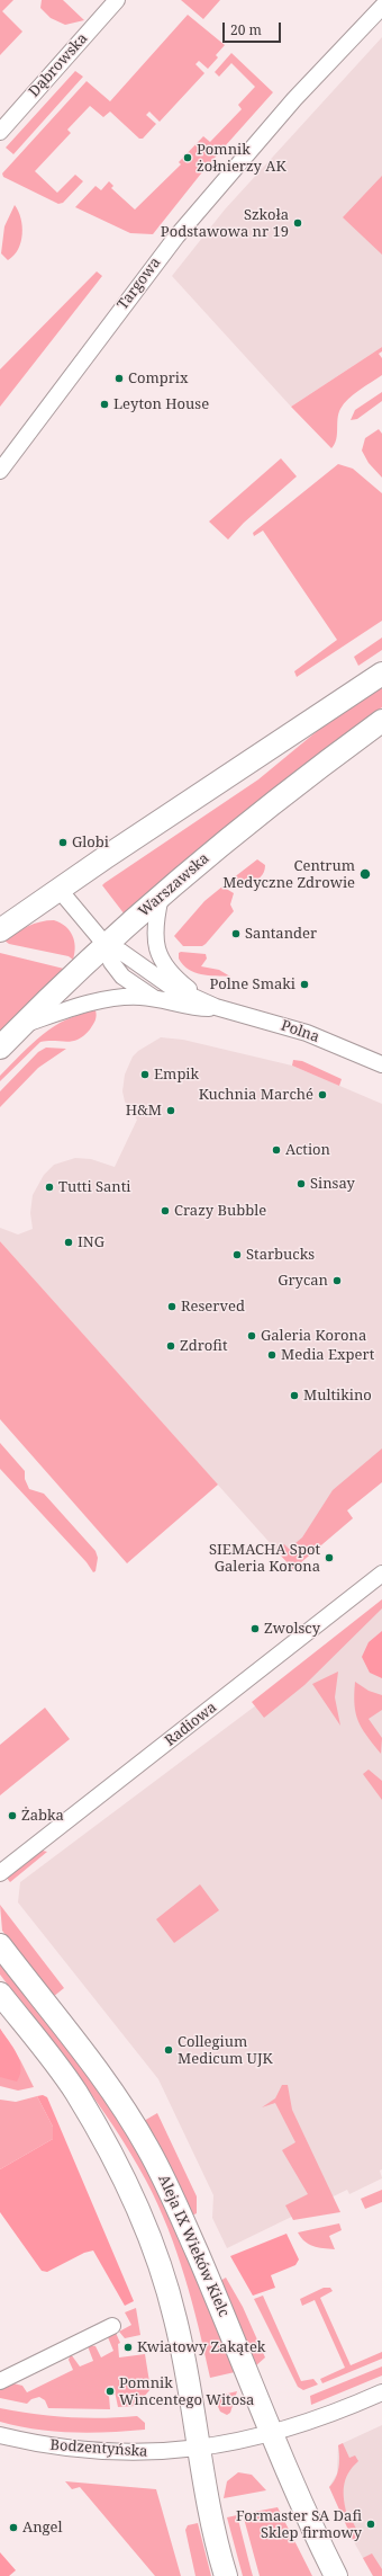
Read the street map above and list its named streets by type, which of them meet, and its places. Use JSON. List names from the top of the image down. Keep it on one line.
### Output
{"streets":{"main road":["Warszawska","Aleja IX Wieków Kielc"],"street":["Dąbrowska","Targowa","Polna","Radiowa","Bodzentyńska"]},"crossings":[["Warszawska","Polna"],["Aleja IX Wieków Kielc","Bodzentyńska"]],"places":["Pomnik żołnierzy AK","Szkoła Podstawowa nr 19","Comprix","Leyton House","Globi","Centrum Medyczne Zdrowie","Santander","Polne Smaki","Empik","Kuchnia Marché","H&M","Action","Sinsay","Tutti Santi","Crazy Bubble","ING","Starbucks","Grycan","Reserved","Galeria Korona","Zdrofit","Media Expert","Multikino","SIEMACHA Spot Galeria Korona","Zwolscy","Żabka","Collegium Medicum UJK","Kwiatowy Zakątek","Pomnik Wincentego Witosa","Formaster SA Dafi Sklep firmowy","Angel"],"scale_bar":"20 m"}
